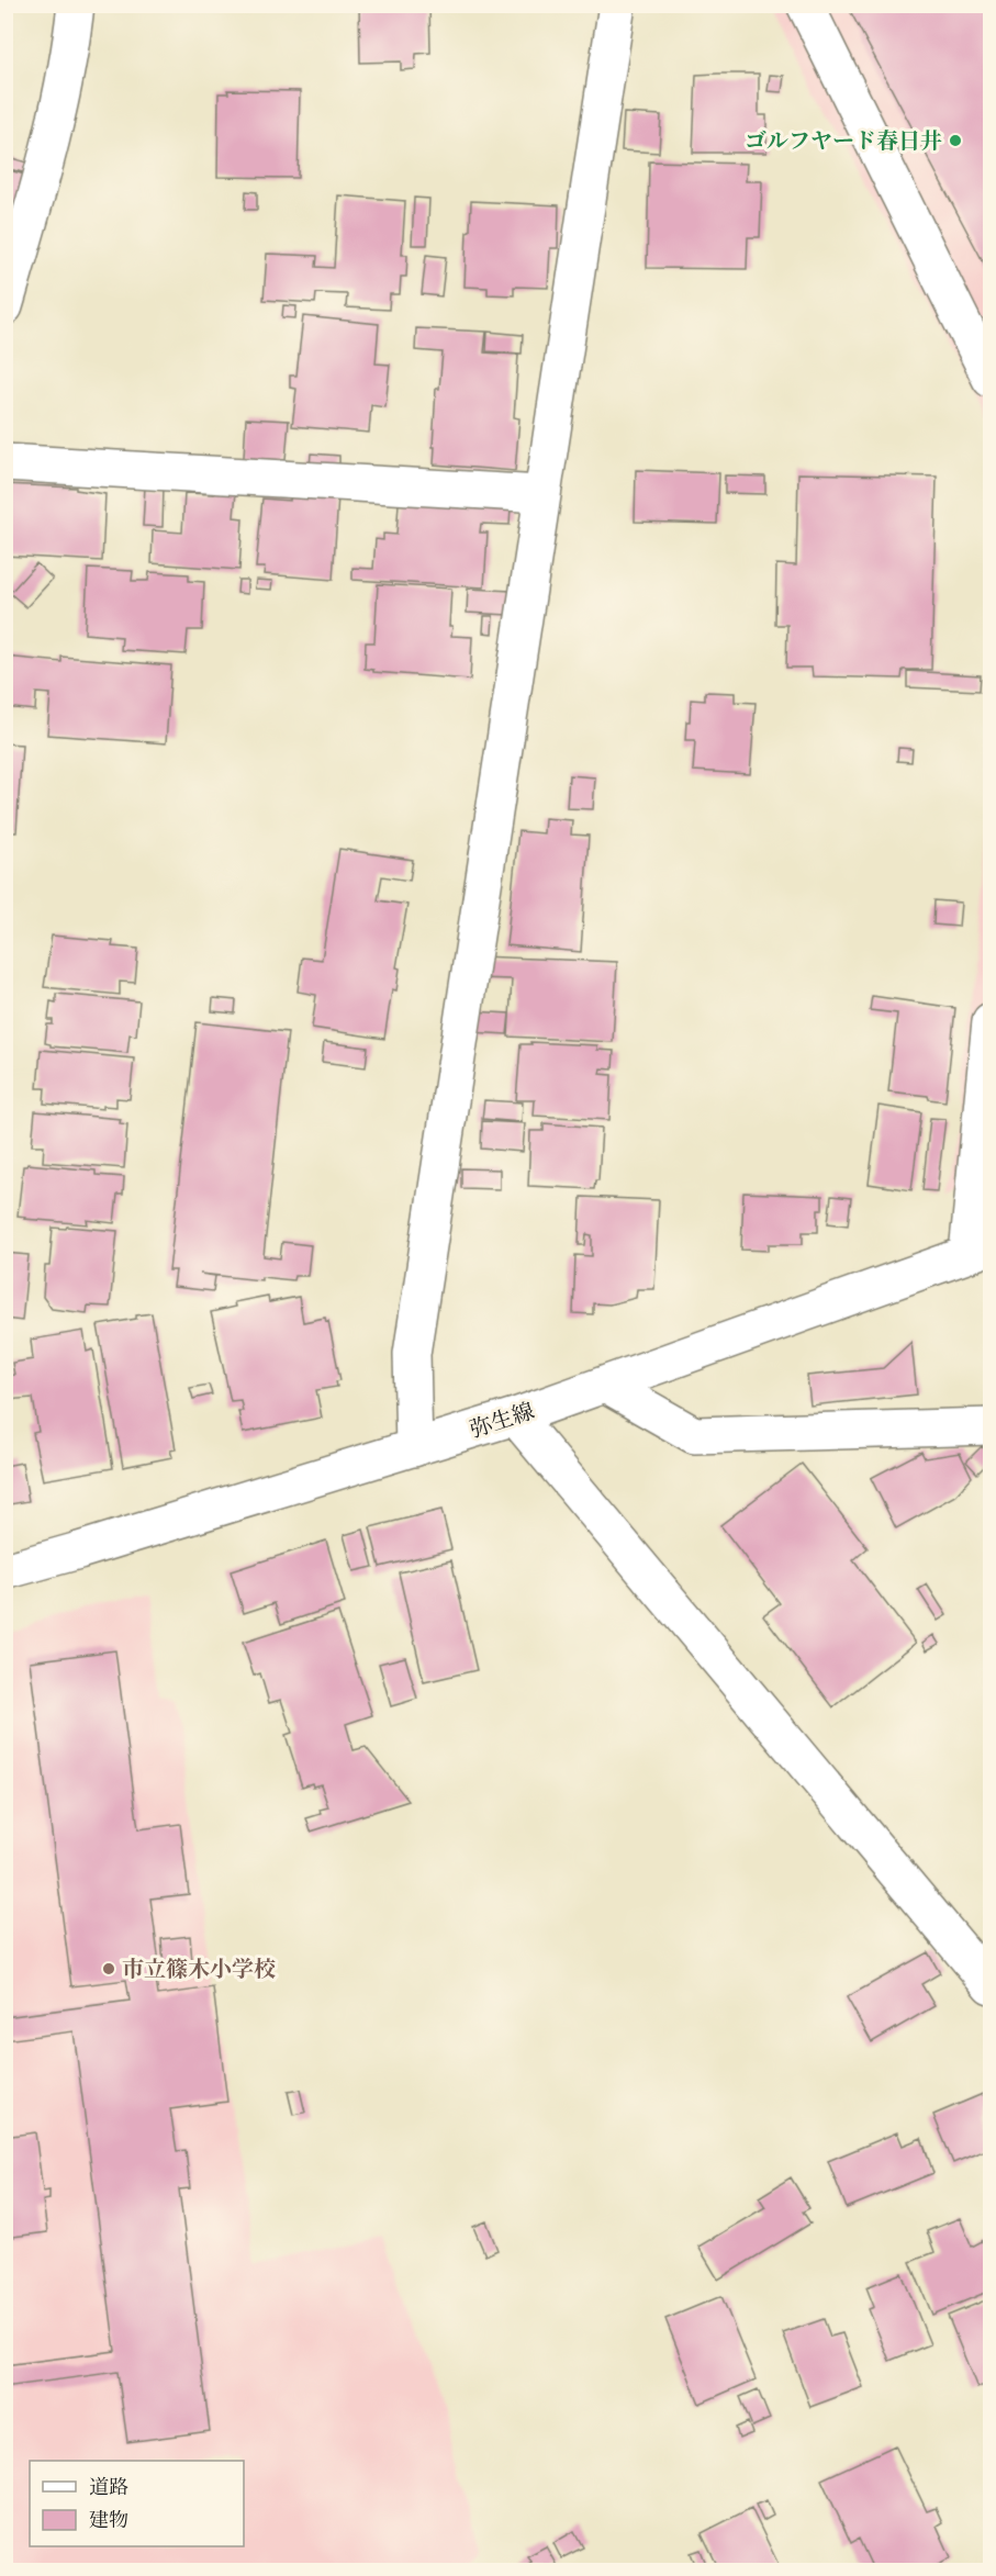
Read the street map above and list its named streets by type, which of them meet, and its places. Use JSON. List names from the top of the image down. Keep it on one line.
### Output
{"streets":{"street":["弥生線"]},"places":["ゴルフヤード春日井","市立篠木小学校"],"legend":["道路","建物"]}
